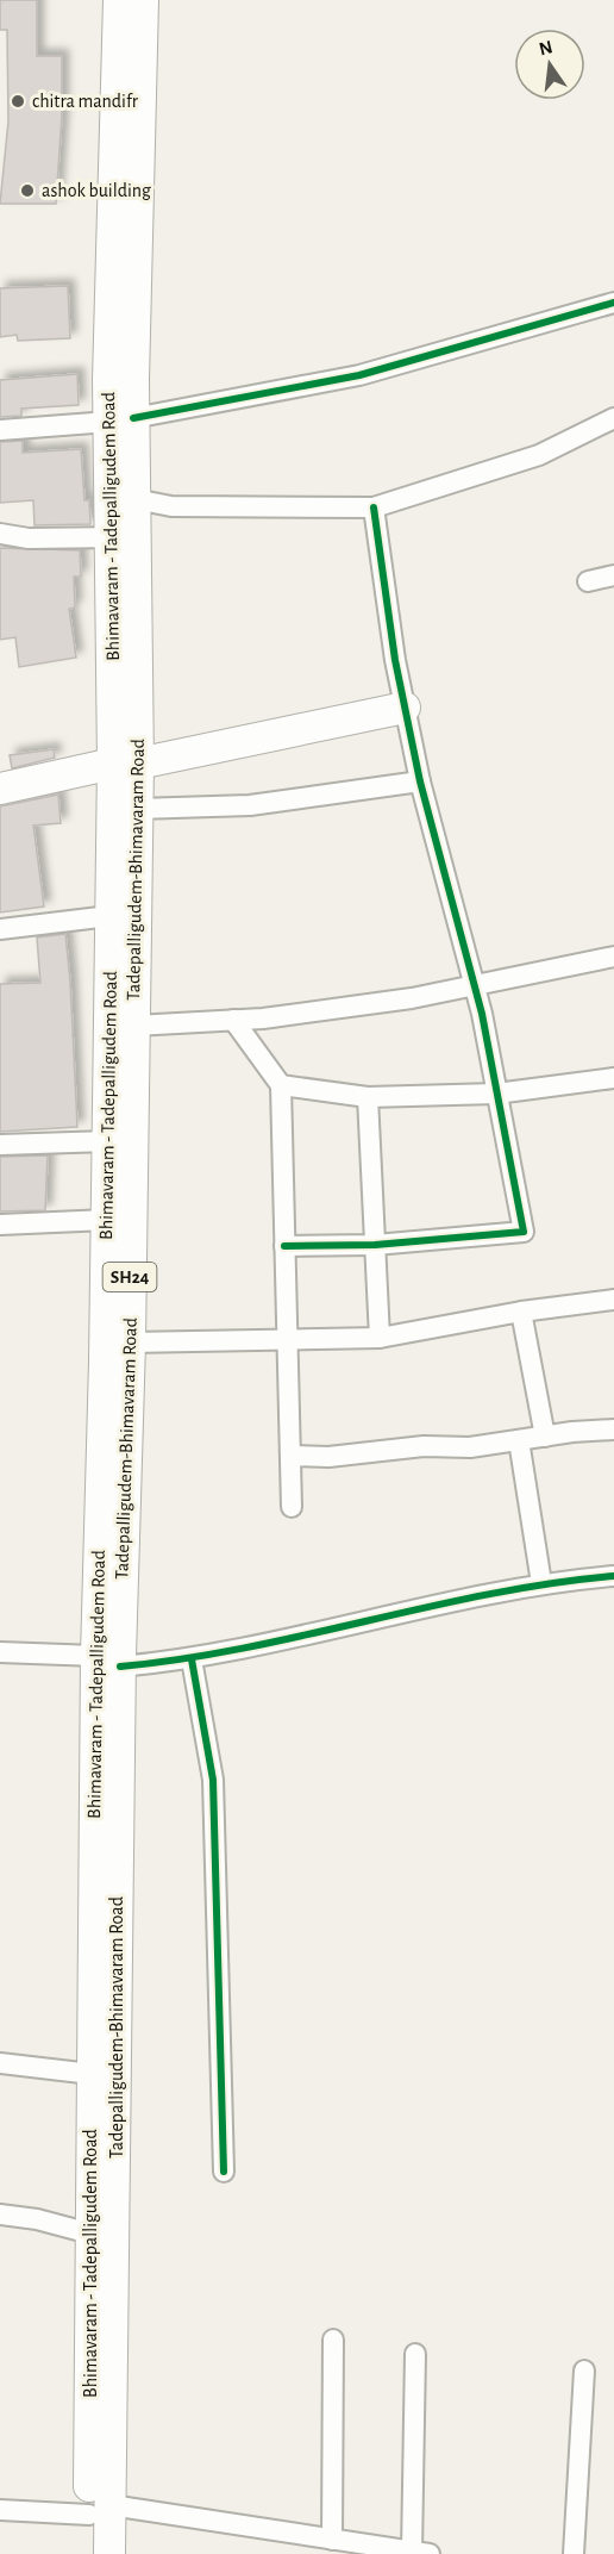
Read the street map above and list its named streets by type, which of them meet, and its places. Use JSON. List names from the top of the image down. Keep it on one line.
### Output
{"streets":{"main road":["Bhimavaram - Tadepalligudem Road","Tadepalligudem-Bhimavaram Road","SH24"]},"crossings":[["Bhimavaram - Tadepalligudem Road","Tadepalligudem-Bhimavaram Road"]],"places":["chitra mandifr","ashok building"],"north":"top"}
